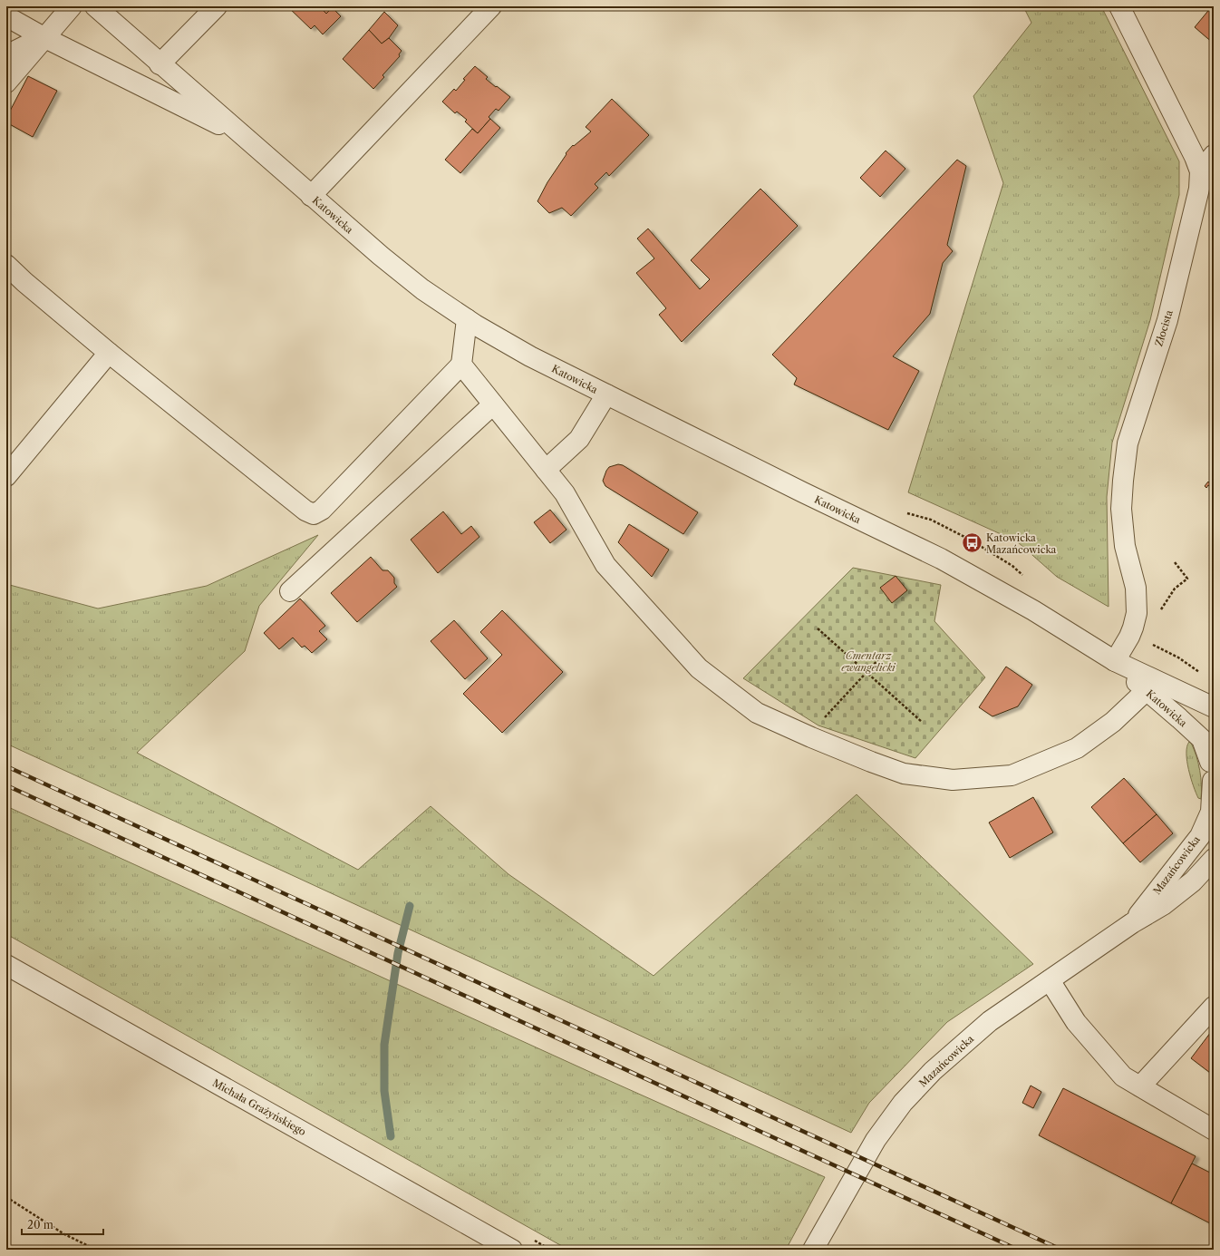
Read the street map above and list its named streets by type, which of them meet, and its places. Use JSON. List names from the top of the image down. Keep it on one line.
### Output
{"streets":{"street":["Katowicka","Złocista","Mazańcowicka","Michała Grażyńskiego"]},"crossings":[["Katowicka","Złocista"],["Katowicka","Mazańcowicka"]],"parks":["Cmentarz ewangelicki"],"places":{"bus stop":["Katowicka Mazańcowicka"]},"scale_bar":"20 m"}
